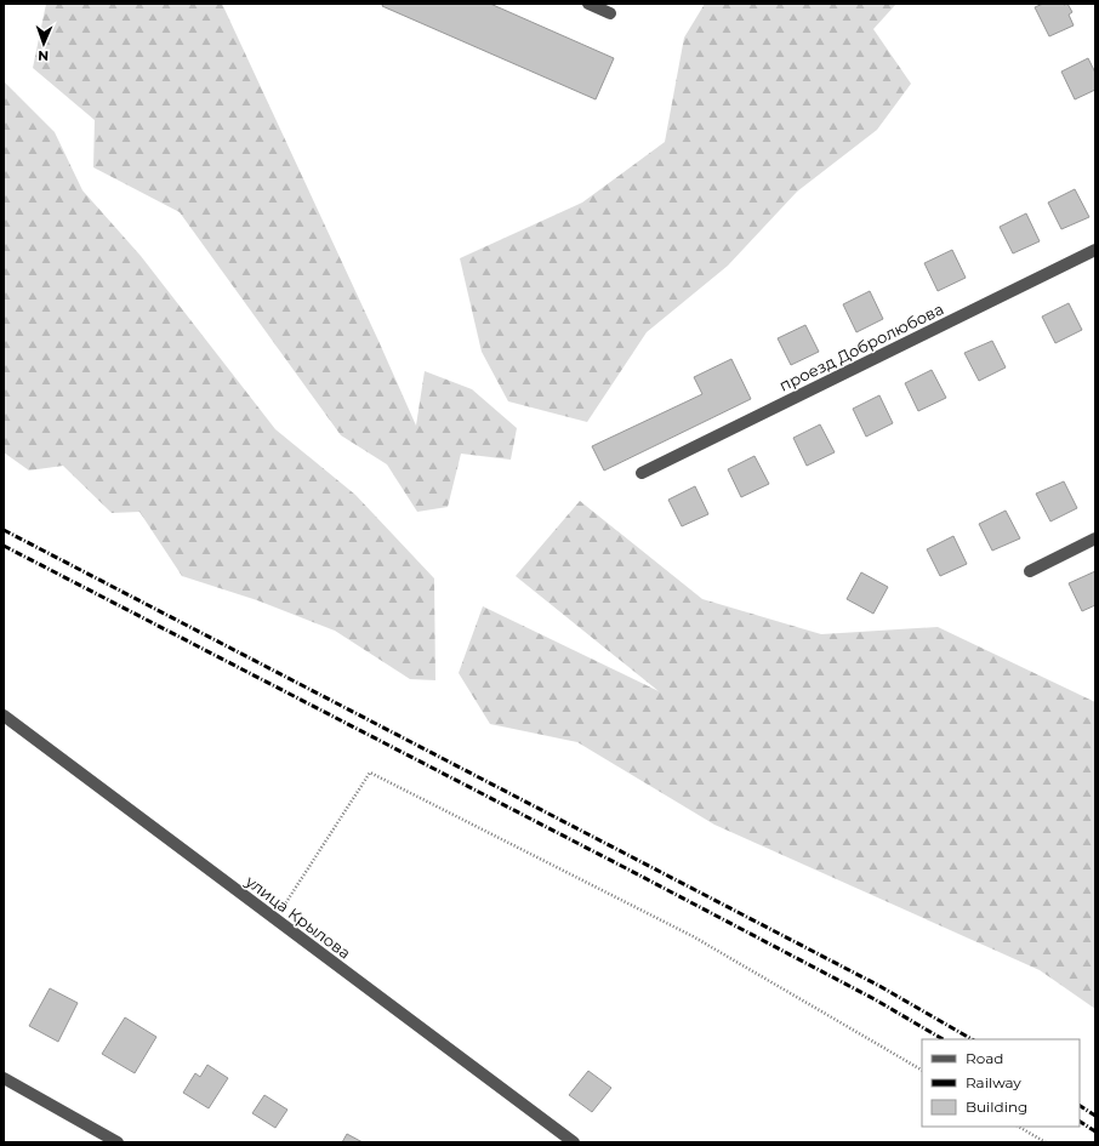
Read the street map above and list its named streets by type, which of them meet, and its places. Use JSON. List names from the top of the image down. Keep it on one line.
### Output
{"streets":{"street":["проезд Добролюбова","улица Крылова"]},"legend":["Road","Railway","Building"],"north":"bottom"}
